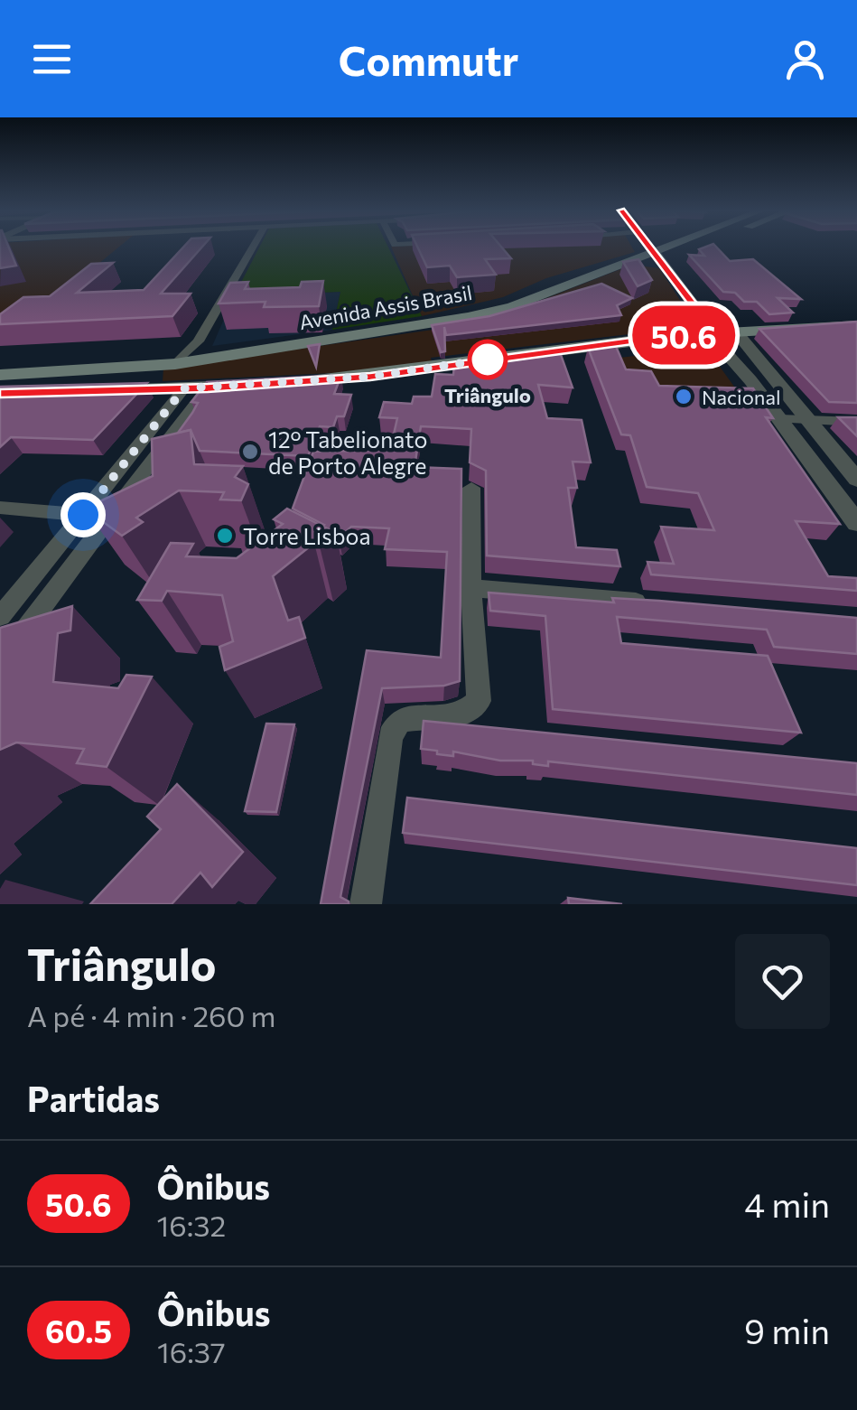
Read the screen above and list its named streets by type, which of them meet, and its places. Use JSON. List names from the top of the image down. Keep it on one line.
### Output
{"streets":{"main road":["Avenida Assis Brasil"]},"places":["Triângulo","Nacional","12° Tabelionato de Porto Alegre","Torre Lisboa"],"lines":["bus line 50.6"],"page":{"header":"Commutr","on_map":"50.6","heading":[["Triângulo","A pé · 4 min · 260 m"],"Partidas"],"list":[{"mark":"50.6","name":"Ônibus","note":"16:32","value":"4 min"},{"mark":"60.5","name":"Ônibus","note":"16:37","value":"9 min"}]}}
